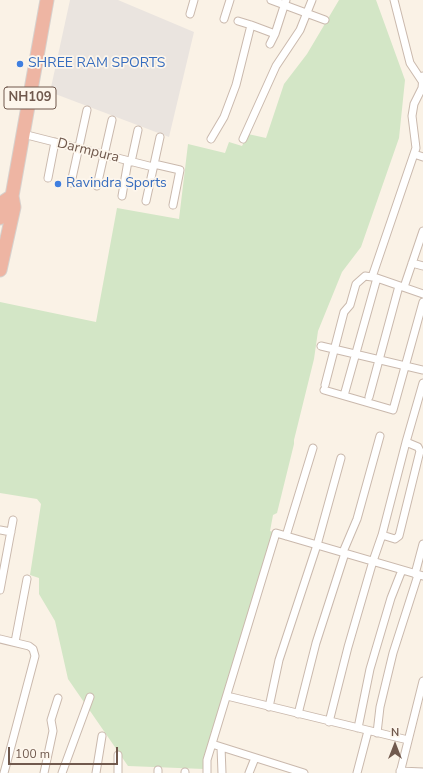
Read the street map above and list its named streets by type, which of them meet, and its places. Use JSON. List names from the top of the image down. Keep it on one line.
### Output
{"streets":{"highway":["NH109"],"street":["Darmpura"]},"crossings":[["NH109","Darmpura"]],"places":["SHREE RAM SPORTS","Ravindra Sports"],"scale_bar":"100 m","north":"top"}
